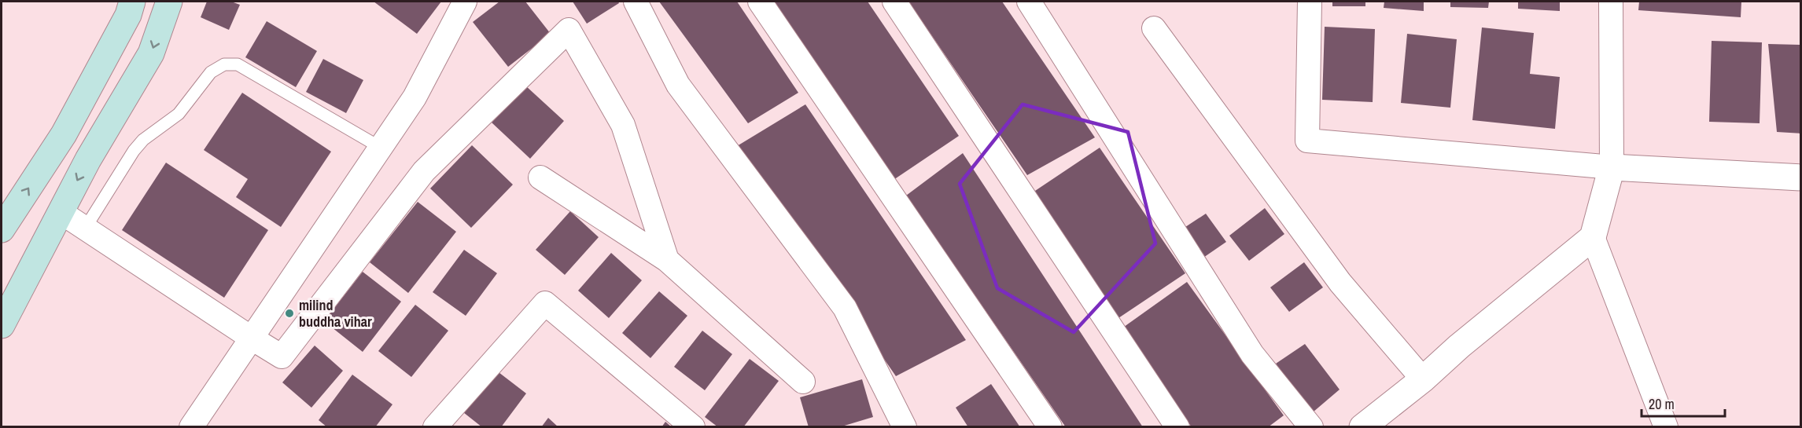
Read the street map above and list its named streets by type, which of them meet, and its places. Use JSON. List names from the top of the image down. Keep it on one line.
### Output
{"places":["milind buddha vihar"],"scale_bar":"20 m"}
